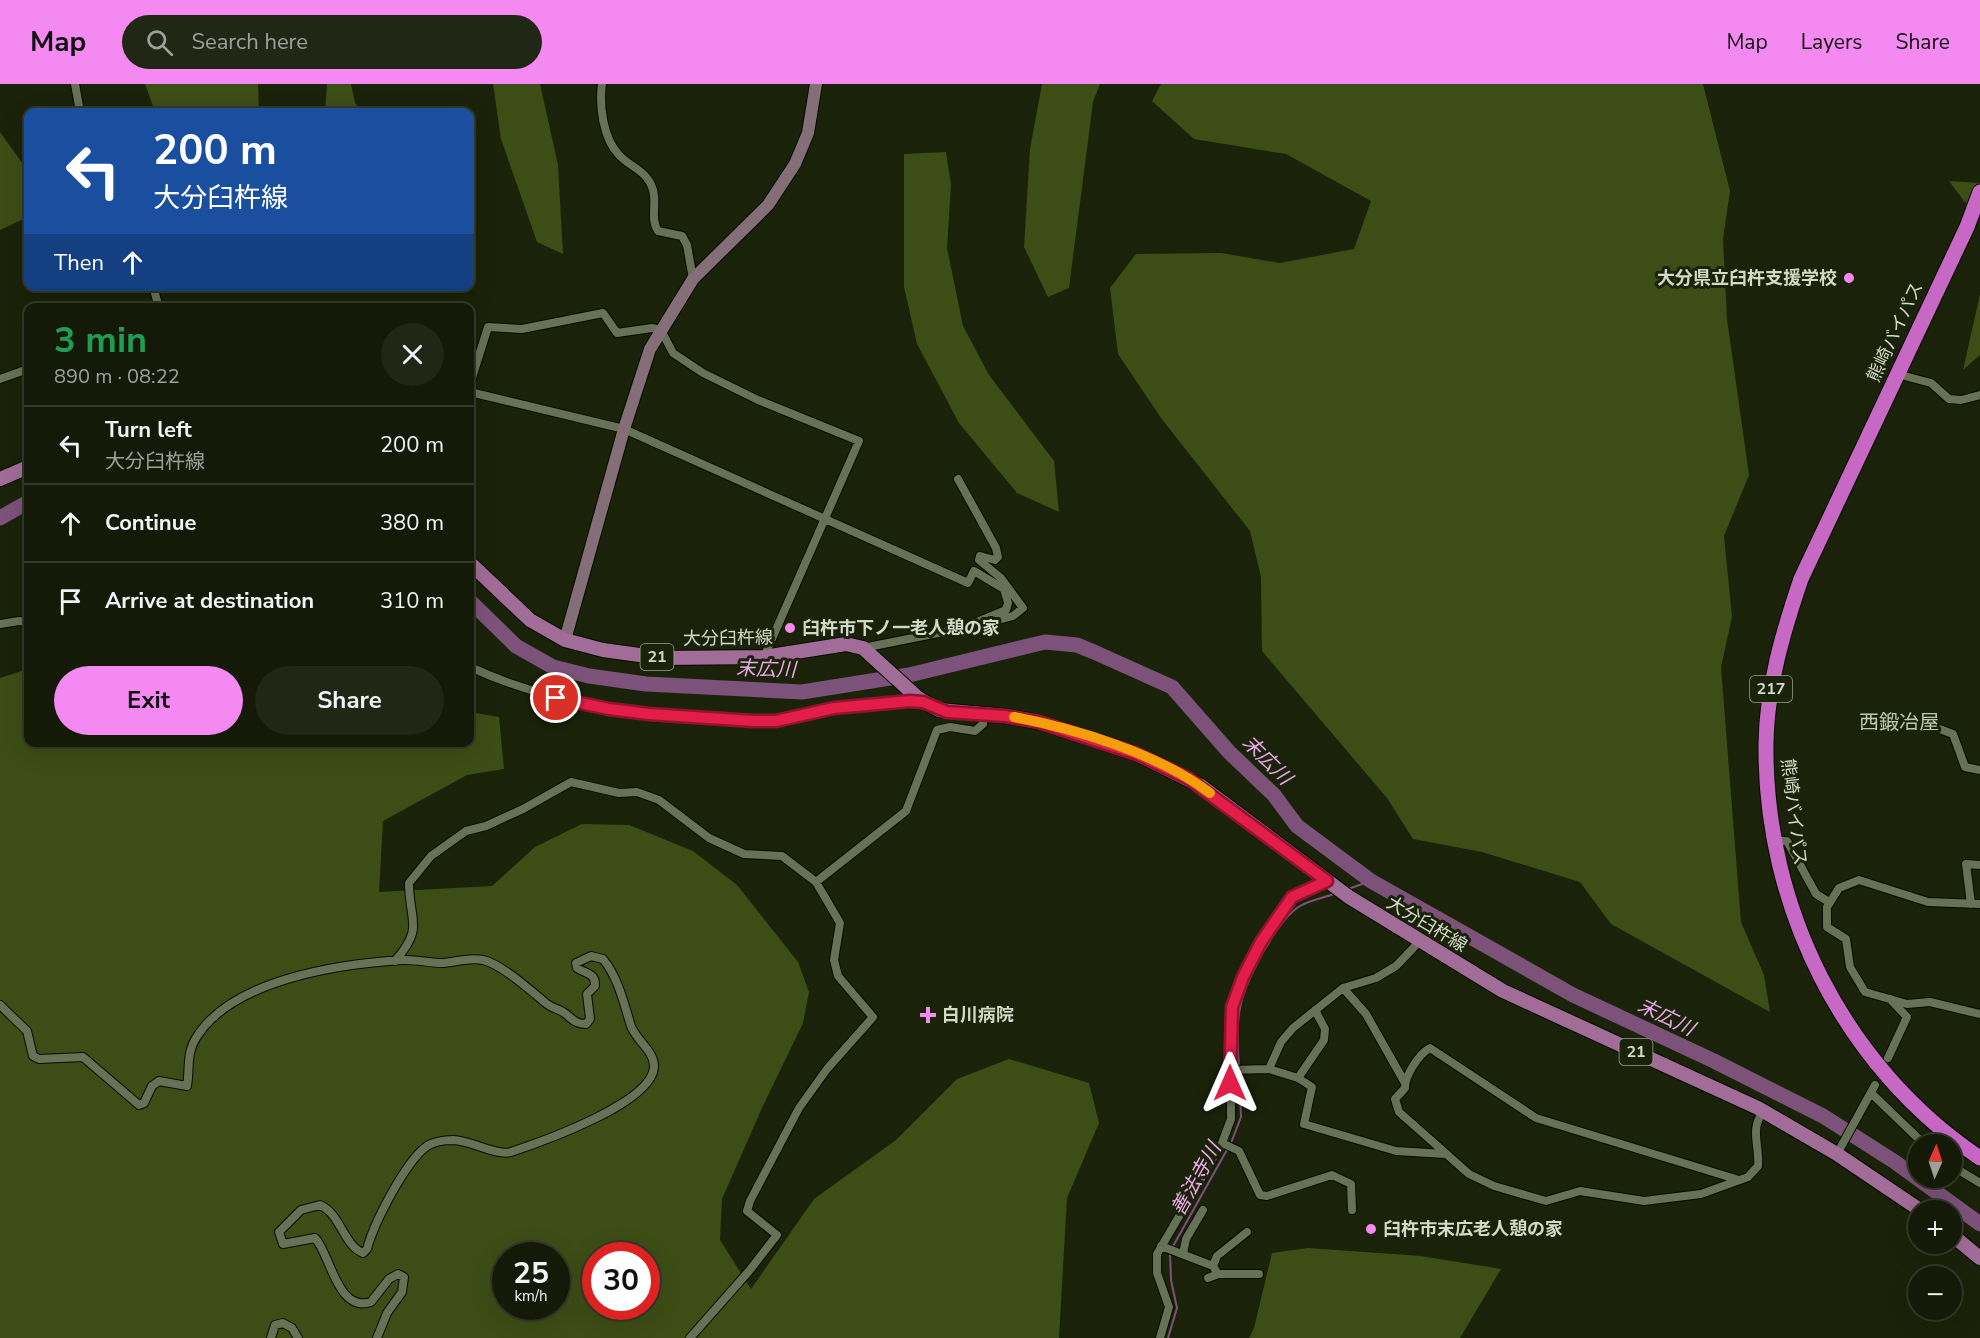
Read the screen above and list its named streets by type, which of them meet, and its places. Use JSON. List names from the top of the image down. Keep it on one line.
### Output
{"streets":{"highway":["熊崎バイパス","217"],"main road":["大分臼杵線","21"]},"crossings":[["大分臼杵線","21"]],"districts":["西鍛冶屋"],"water":["末広川","善法寺川"],"places":{"other":["大分県立臼杵支援学校","臼杵市下ノ一老人憩の家","臼杵市末広老人憩の家"],"health":["白川病院"]},"north":"top","page":{"header":"Map","search":"Search here","nav":["Map","Layers","Share"],"turn":["200 m","大分臼杵線"],"then":"Then","heading":["3 min","890 m · 08:22"],"list":[{"name":"Turn left","note":"大分臼杵線","value":"200 m"},{"name":"Continue","value":"380 m"},{"name":"Arrive at destination","value":"310 m"}],"buttons":["Exit","Share"],"map_buttons":["+","−"],"speed":"25 km/h","limit":"30"}}
